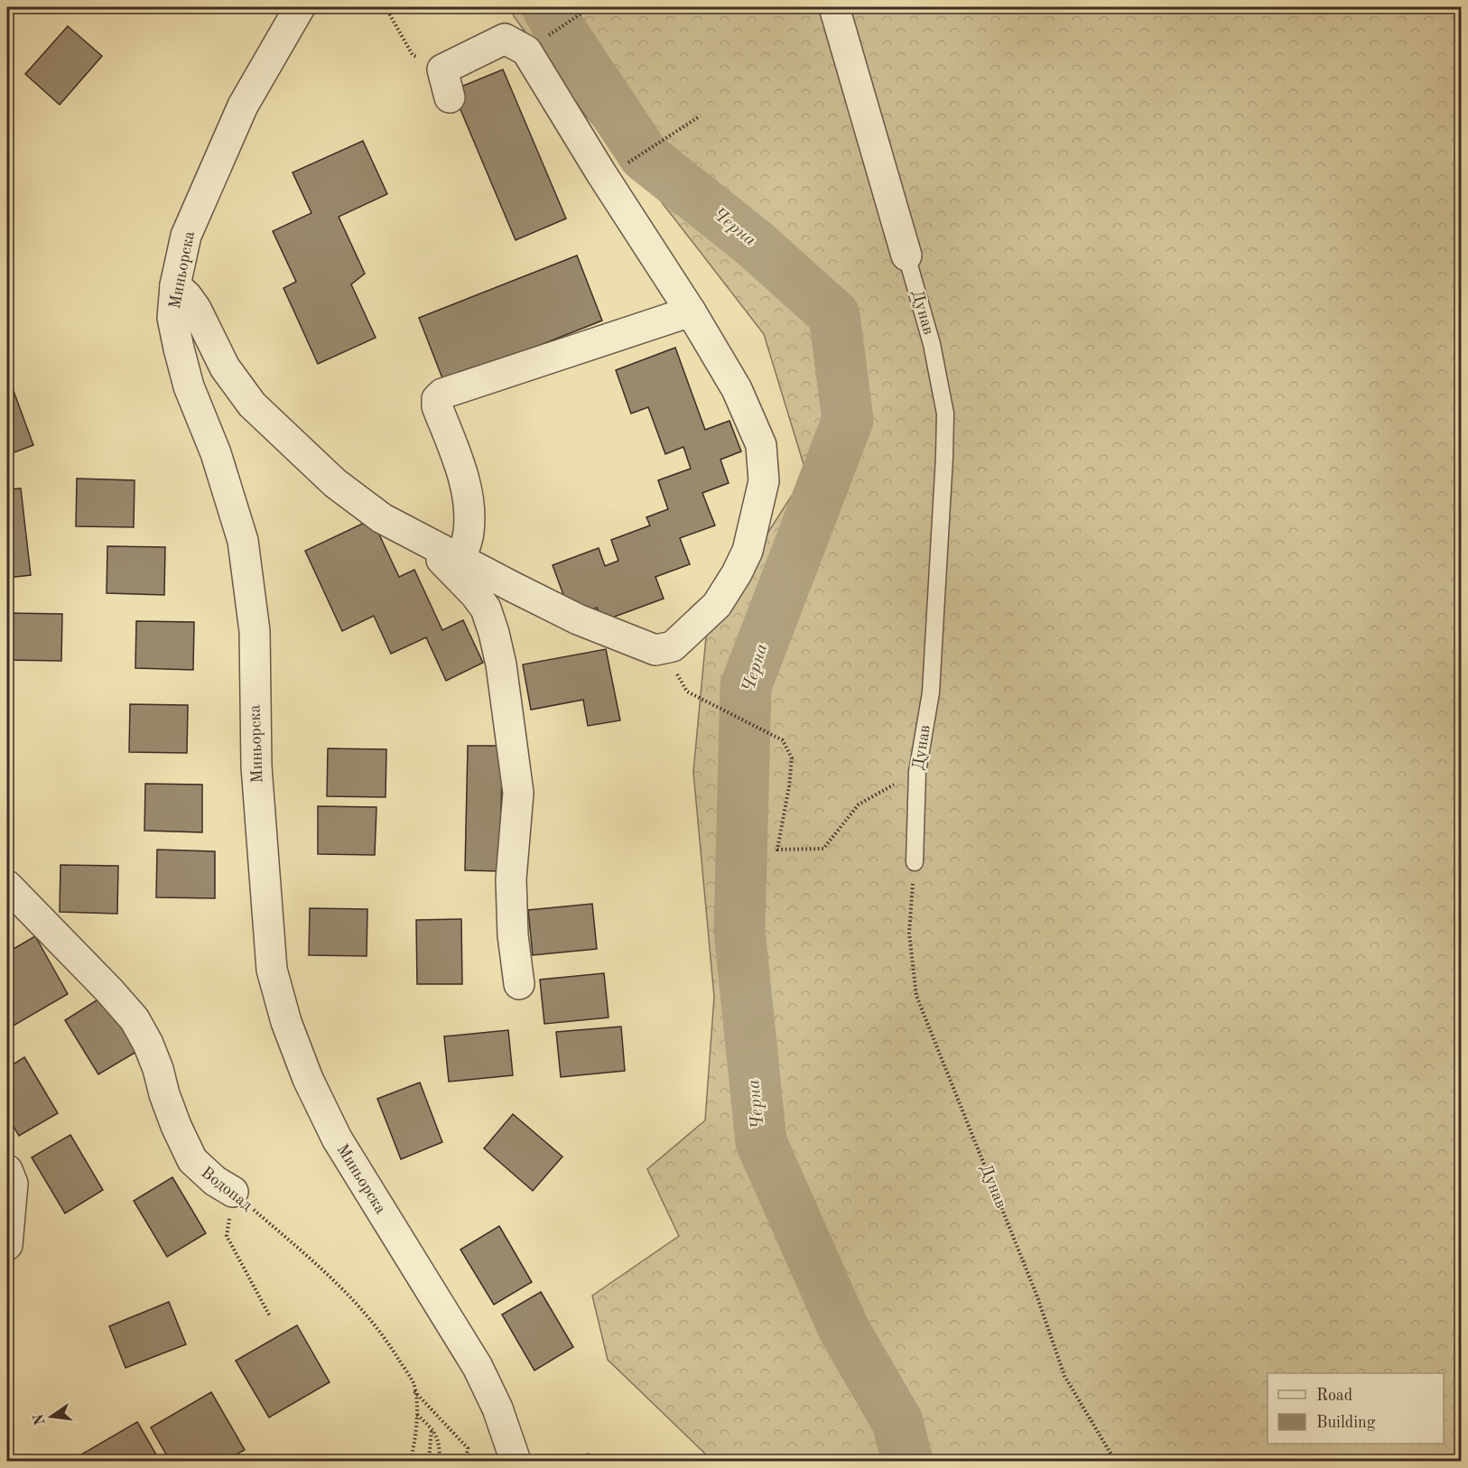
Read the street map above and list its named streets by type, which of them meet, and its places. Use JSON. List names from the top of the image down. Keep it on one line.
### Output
{"streets":{"street":["Миньорска","Дунав","Водопад"]},"water":["Черна"],"legend":["Road","Building"],"north":"left"}
